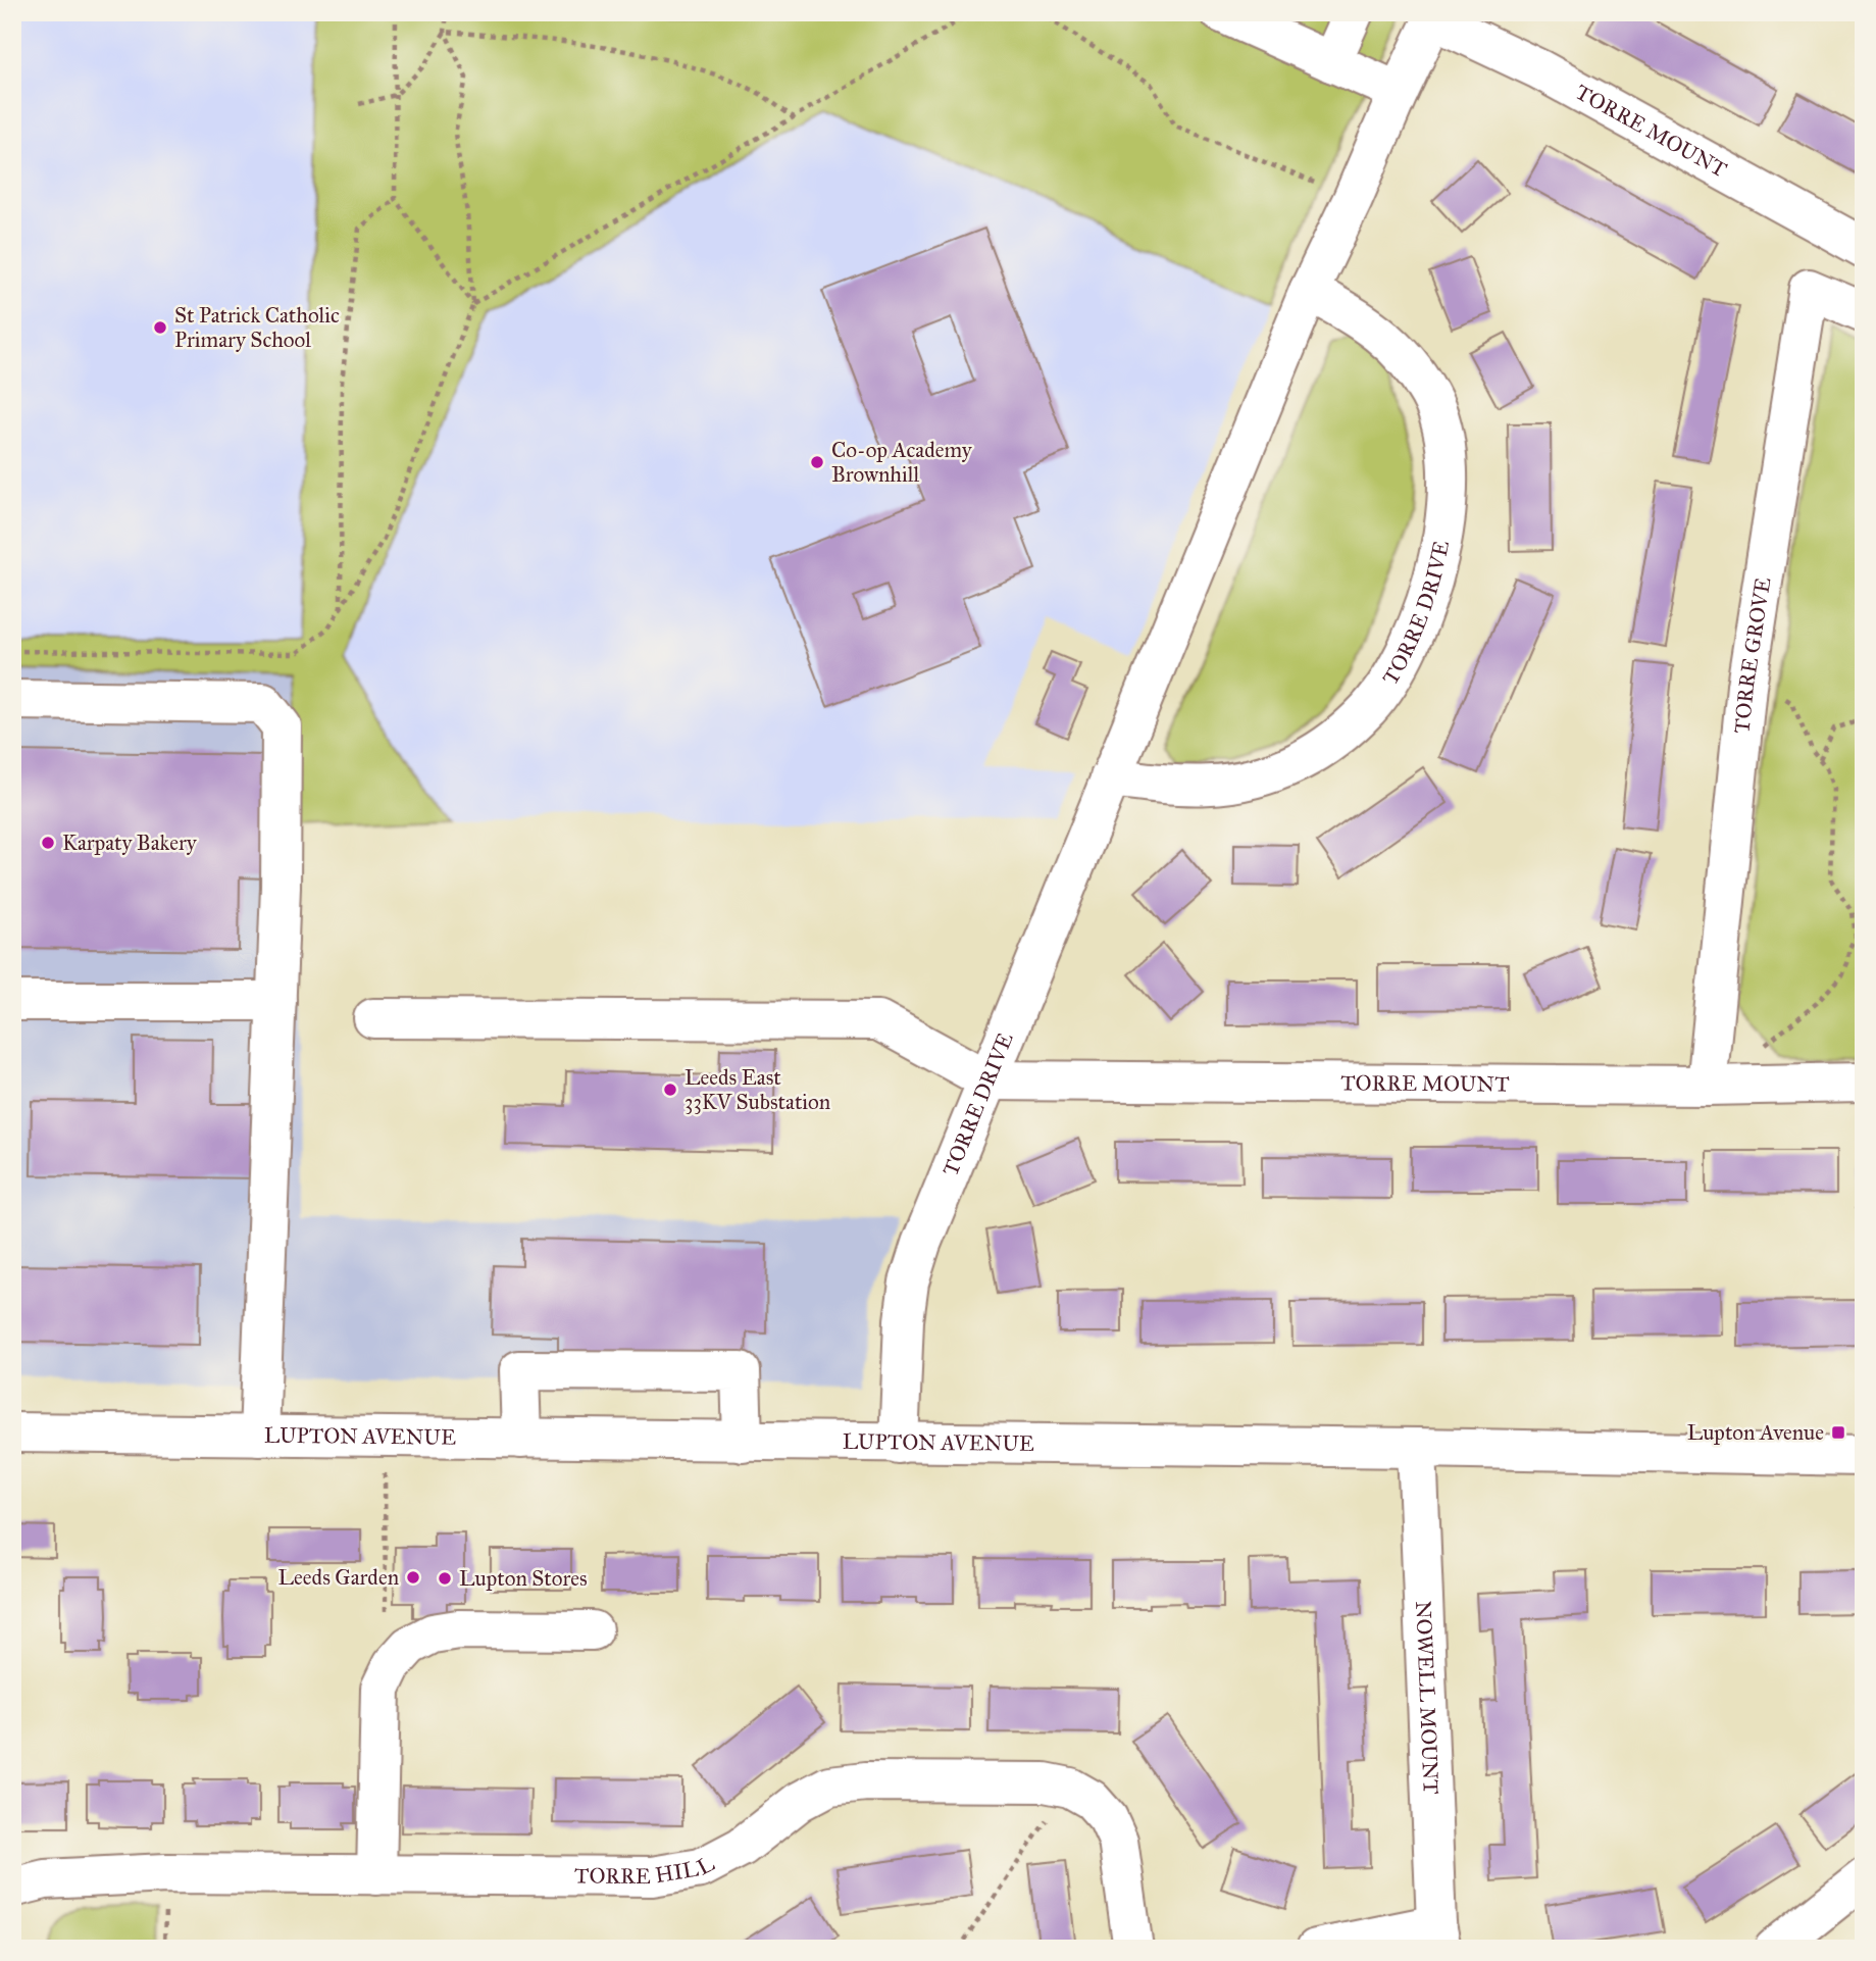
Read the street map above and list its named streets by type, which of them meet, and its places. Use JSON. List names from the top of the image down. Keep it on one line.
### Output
{"streets":{"street":["TORRE MOUNT","TORRE DRIVE","TORRE GROVE","LUPTON AVENUE","NOWELL MOUNT","TORRE HILL"]},"crossings":[["TORRE MOUNT","TORRE DRIVE"],["TORRE MOUNT","TORRE GROVE"],["TORRE DRIVE","LUPTON AVENUE"],["LUPTON AVENUE","NOWELL MOUNT"]],"places":{"other":["St Patrick Catholic Primary School","Co-op Academy Brownhill","Karpaty Bakery","Leeds East 33KV Substation","Leeds Garden","Lupton Stores"],"transit":["Lupton Avenue"]}}
